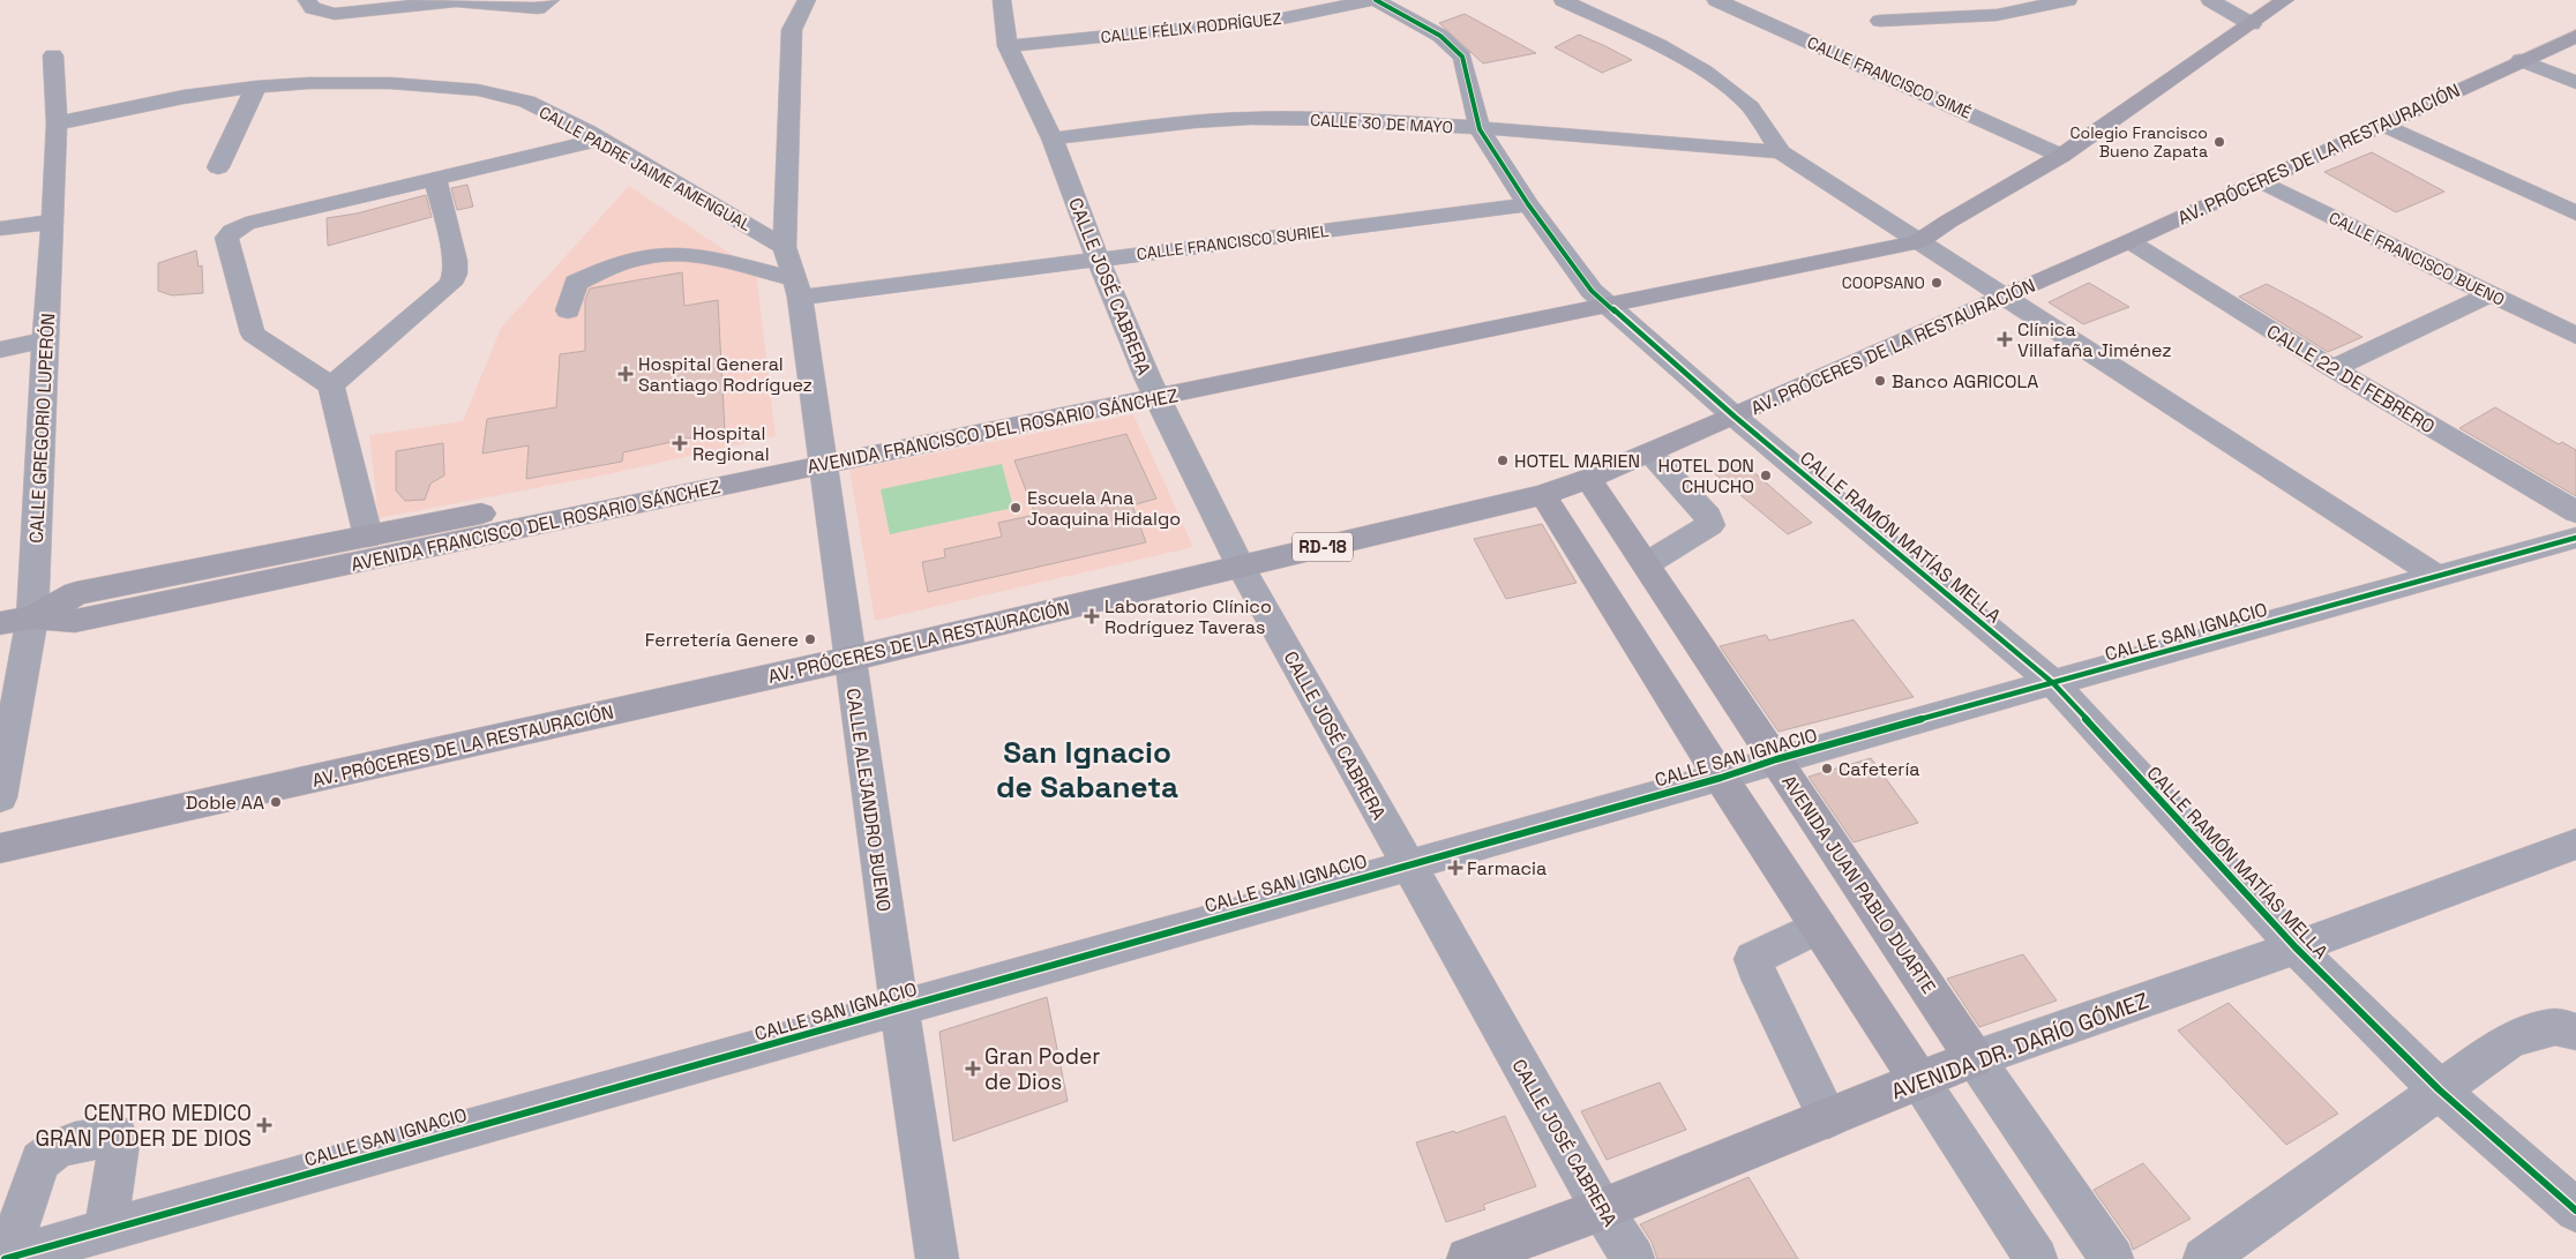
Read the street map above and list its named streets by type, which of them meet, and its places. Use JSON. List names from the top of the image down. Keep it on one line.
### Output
{"streets":{"main road":["AV. PRÓCERES DE LA RESTAURACIÓN","AVENIDA FRANCISCO DEL ROSARIO SÁNCHEZ","RD-18","AVENIDA JUAN PABLO DUARTE","AVENIDA DR. DARÍO GÓMEZ"],"street":["CALLE FÉLIX RODRÍGUEZ","CALLE FRANCISCO SIMÉ","CALLE 30 DE MAYO","CALLE PADRE JAIME AMENGUAL","CALLE FRANCISCO SURIEL","CALLE FRANCISCO BUENO","CALLE JOSÉ CABRERA","CALLE 22 DE FEBRERO","CALLE GREGORIO LUPERÓN","CALLE RAMÓN MATÍAS MELLA","CALLE SAN IGNACIO","CALLE ALEJANDRO BUENO"]},"crossings":[["CALLE FÉLIX RODRÍGUEZ","CALLE JOSÉ CABRERA"],["CALLE FÉLIX RODRÍGUEZ","CALLE RAMÓN MATÍAS MELLA"],["CALLE FRANCISCO SIMÉ","AVENIDA FRANCISCO DEL ROSARIO SÁNCHEZ"],["CALLE 30 DE MAYO","CALLE JOSÉ CABRERA"],["CALLE 30 DE MAYO","CALLE RAMÓN MATÍAS MELLA"],["AV. PRÓCERES DE LA RESTAURACIÓN","CALLE FRANCISCO BUENO"],["AV. PRÓCERES DE LA RESTAURACIÓN","CALLE JOSÉ CABRERA"],["AV. PRÓCERES DE LA RESTAURACIÓN","CALLE 22 DE FEBRERO"],["AV. PRÓCERES DE LA RESTAURACIÓN","CALLE RAMÓN MATÍAS MELLA"],["AV. PRÓCERES DE LA RESTAURACIÓN","CALLE ALEJANDRO BUENO"],["AV. PRÓCERES DE LA RESTAURACIÓN","AVENIDA JUAN PABLO DUARTE"],["CALLE PADRE JAIME AMENGUAL","CALLE GREGORIO LUPERÓN"],["CALLE PADRE JAIME AMENGUAL","CALLE ALEJANDRO BUENO"],["CALLE FRANCISCO SURIEL","CALLE JOSÉ CABRERA"],["CALLE FRANCISCO SURIEL","CALLE RAMÓN MATÍAS MELLA"],["CALLE FRANCISCO SURIEL","CALLE ALEJANDRO BUENO"],["CALLE JOSÉ CABRERA","AVENIDA FRANCISCO DEL ROSARIO SÁNCHEZ"],["CALLE JOSÉ CABRERA","CALLE SAN IGNACIO"],["CALLE JOSÉ CABRERA","AVENIDA DR. DARÍO GÓMEZ"],["CALLE GREGORIO LUPERÓN","AVENIDA FRANCISCO DEL ROSARIO SÁNCHEZ"],["AVENIDA FRANCISCO DEL ROSARIO SÁNCHEZ","CALLE RAMÓN MATÍAS MELLA"],["AVENIDA FRANCISCO DEL ROSARIO SÁNCHEZ","CALLE ALEJANDRO BUENO"],["CALLE RAMÓN MATÍAS MELLA","CALLE SAN IGNACIO"],["CALLE RAMÓN MATÍAS MELLA","AVENIDA DR. DARÍO GÓMEZ"],["CALLE SAN IGNACIO","CALLE ALEJANDRO BUENO"],["CALLE SAN IGNACIO","AVENIDA JUAN PABLO DUARTE"],["AVENIDA JUAN PABLO DUARTE","AVENIDA DR. DARÍO GÓMEZ"]],"districts":["San Ignacio de Sabaneta"],"places":{"other":["Colegio Francisco Bueno Zapata","COOPSANO","Banco AGRICOLA","HOTEL MARIEN","HOTEL DON CHUCHO","Escuela Ana Joaquina Hidalgo","Ferretería Genere","Cafetería","Doble AA"],"health":["Clínica Villafaña Jiménez","Hospital General Santiago Rodríguez","Hospital Regional","Laboratorio Clínico Rodríguez Taveras","Farmacia","Gran Poder de Dios","CENTRO MEDICO GRAN PODER DE DIOS"]}}
